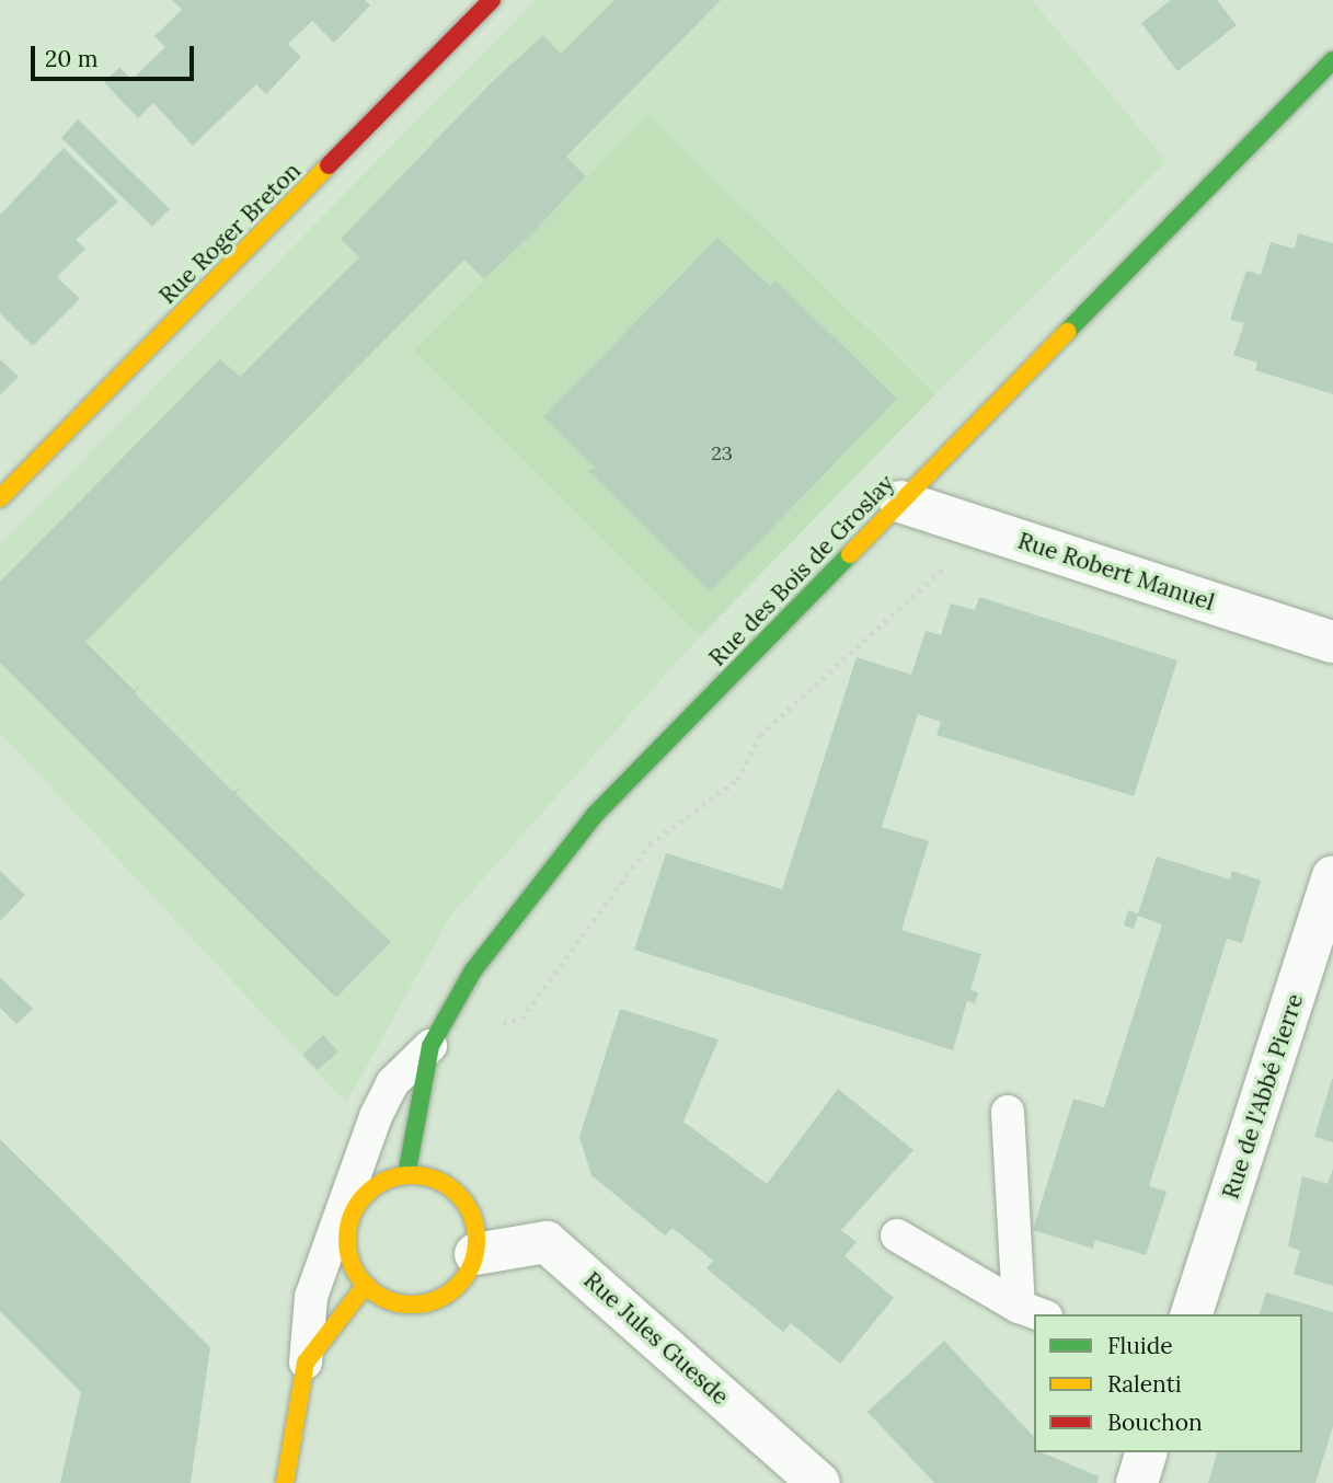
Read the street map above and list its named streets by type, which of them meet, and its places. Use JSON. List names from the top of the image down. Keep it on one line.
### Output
{"streets":{"street":["Rue Roger Breton","Rue des Bois de Groslay","Rue Robert Manuel","Rue de l'Abbé Pierre","Rue Jules Guesde"]},"crossings":[["Rue des Bois de Groslay","Rue Robert Manuel"],["Rue des Bois de Groslay","Rue Jules Guesde"]],"house_numbers":["23"],"legend":["Fluide","Ralenti","Bouchon"],"scale_bar":"20 m"}
